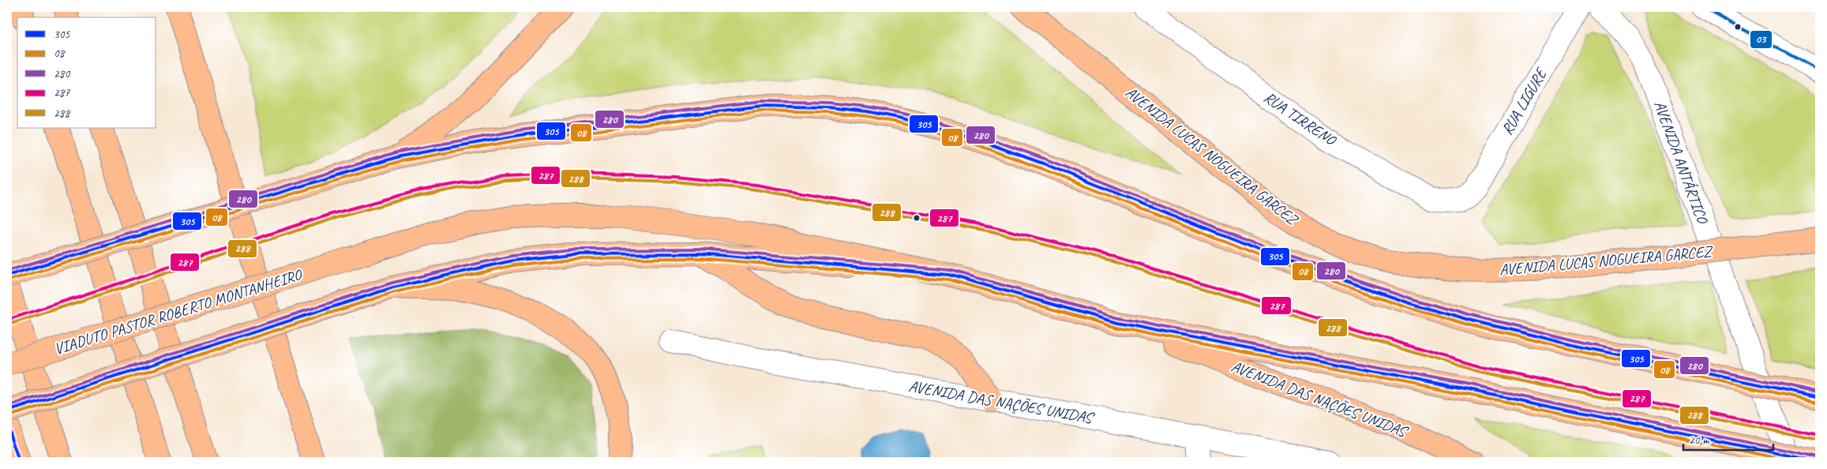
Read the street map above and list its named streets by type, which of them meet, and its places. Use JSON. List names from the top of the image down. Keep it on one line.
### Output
{"streets":{"main road":["AVENIDA LUCAS NOGUEIRA GARCEZ","VIADUTO PASTOR ROBERTO MONTANHEIRO","AVENIDA DAS NAÇÕES UNIDAS"],"street":["RUA LIGURE","RUA TIRRENO","AVENIDA ANTÁRTICO"]},"crossings":[["RUA LIGURE","RUA TIRRENO"]],"lines":["transit line 03","transit line 280","transit line 305","transit line 08","transit line 287","transit line 288"],"legend":["305","08","280","287","288"],"scale_bar":"20 m"}
